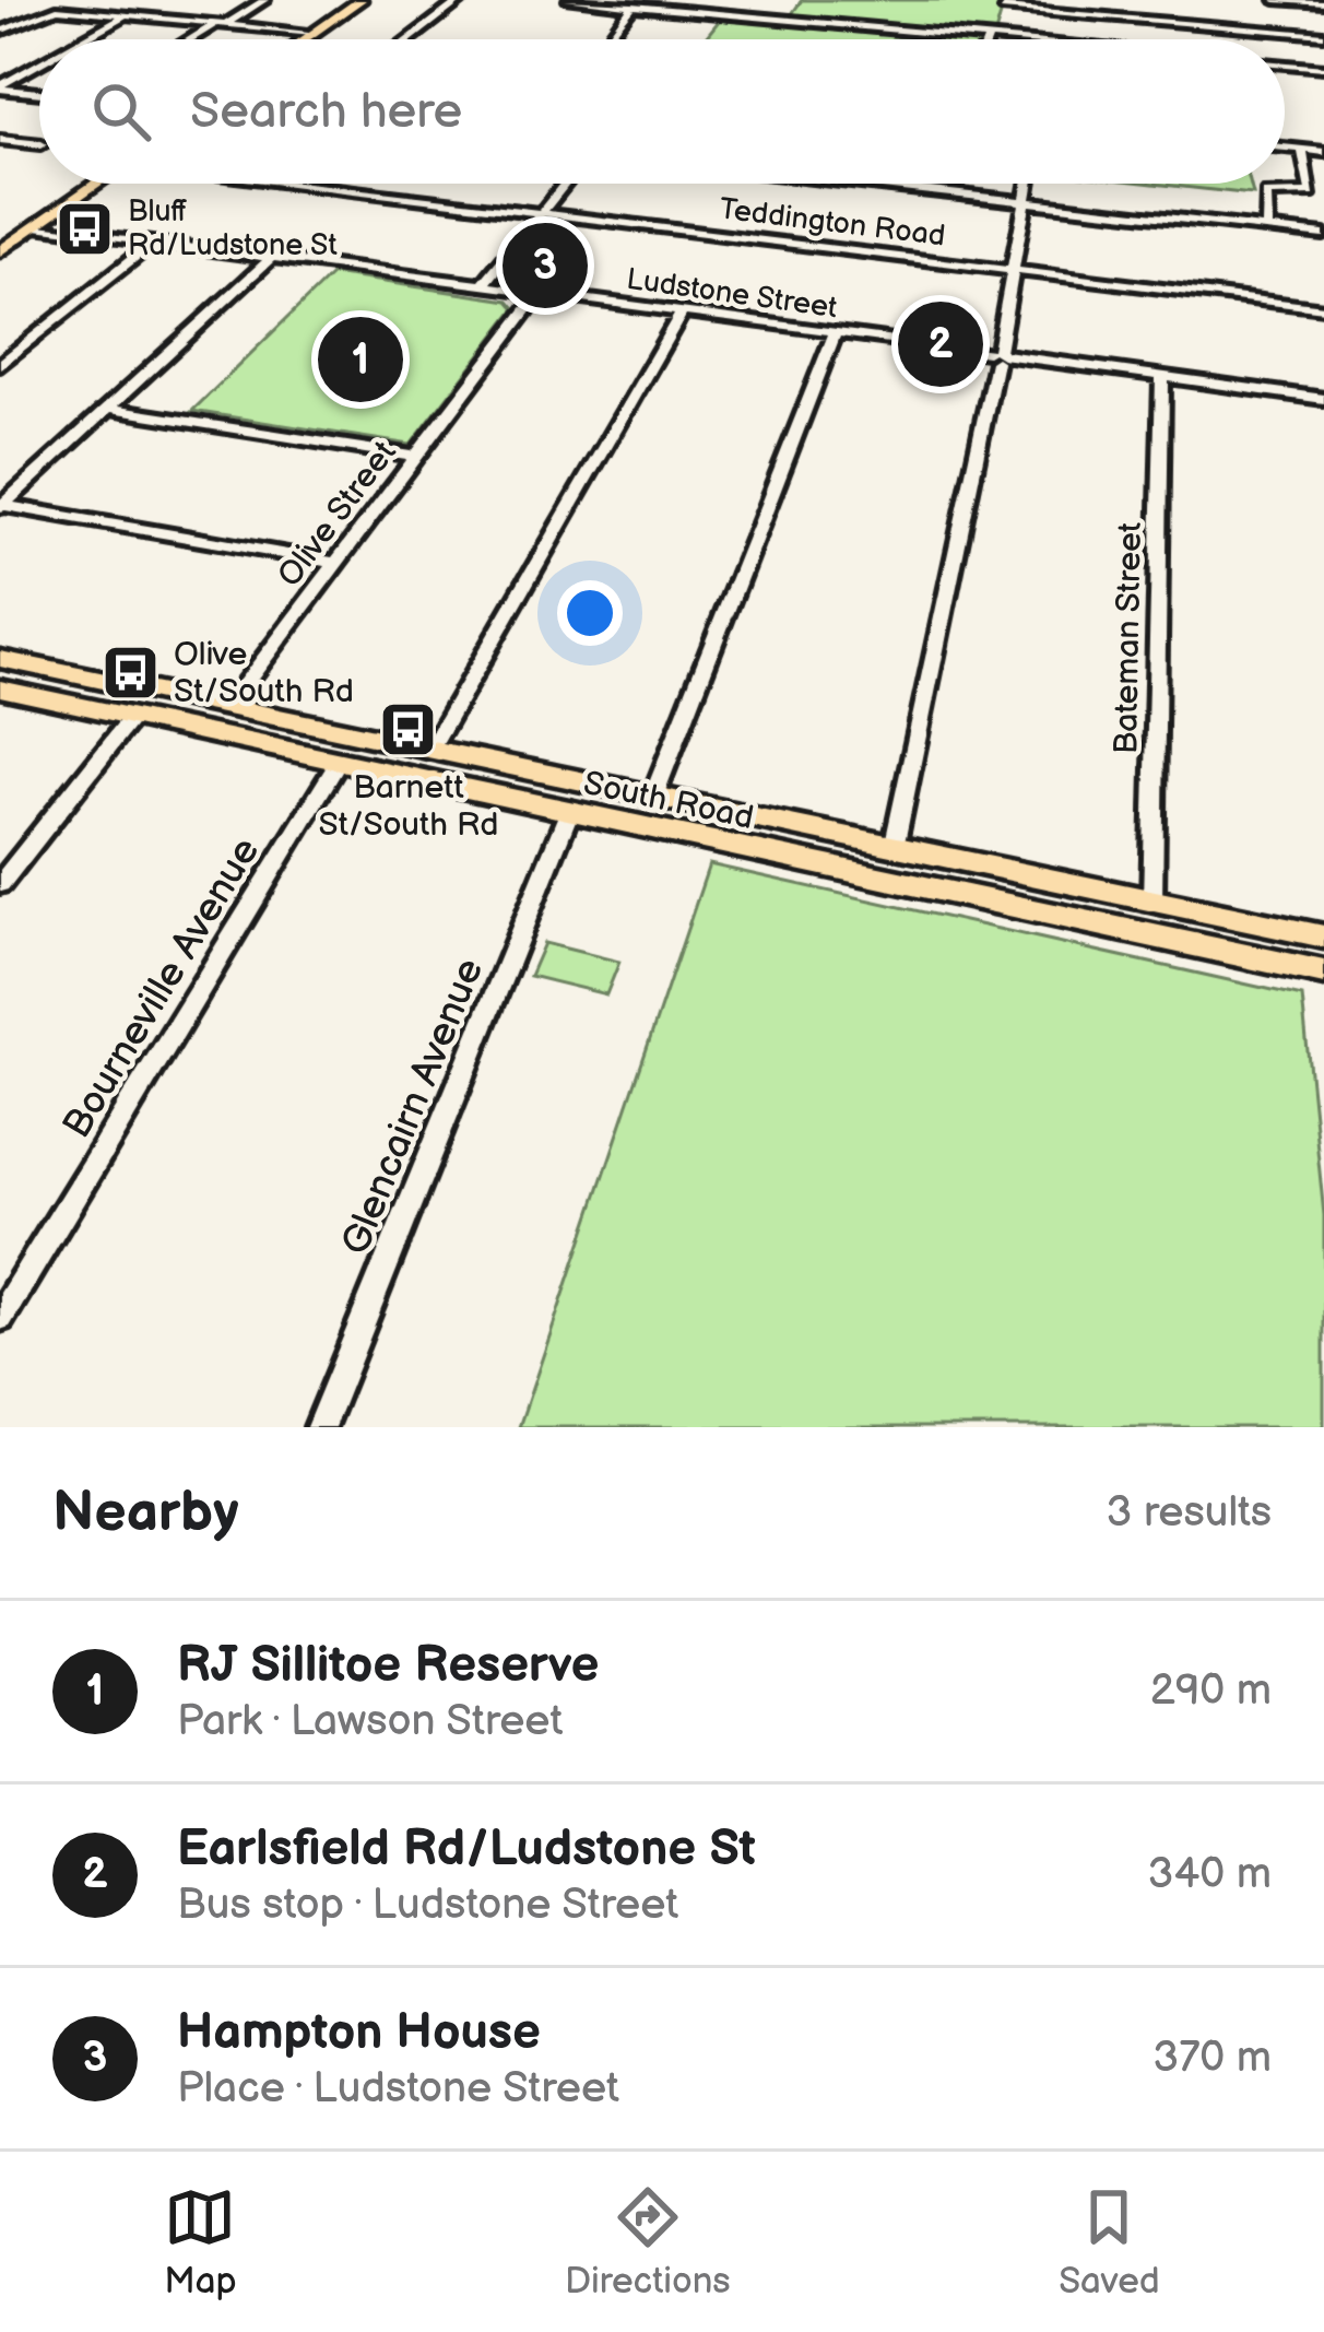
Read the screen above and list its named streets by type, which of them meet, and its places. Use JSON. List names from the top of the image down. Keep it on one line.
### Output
{"streets":{"main road":["South Road"],"street":["Teddington Road","Ludstone Street","Olive Street","Bateman Street","Bourneville Avenue","Glencairn Avenue"]},"crossings":[["Ludstone Street","Olive Street"],["Ludstone Street","Bateman Street"],["Olive Street","South Road"],["Bateman Street","South Road"],["South Road","Bourneville Avenue"],["South Road","Glencairn Avenue"]],"places":{"bus stop":["Bluff Rd/Ludstone St","Olive St/South Rd","Barnett St/South Rd"]},"page":{"search":"Search here","pins":["3","2","1"],"heading":["Nearby","3 results"],"list":[{"mark":"1","name":"RJ Sillitoe Reserve","note":"Park · Lawson Street","value":"290 m"},{"mark":"2","name":"Earlsfield Rd/Ludstone St","note":"Bus stop · Ludstone Street","value":"340 m"},{"mark":"3","name":"Hampton House","note":"Place · Ludstone Street","value":"370 m"}],"nav":["Map","Directions","Saved"]}}
